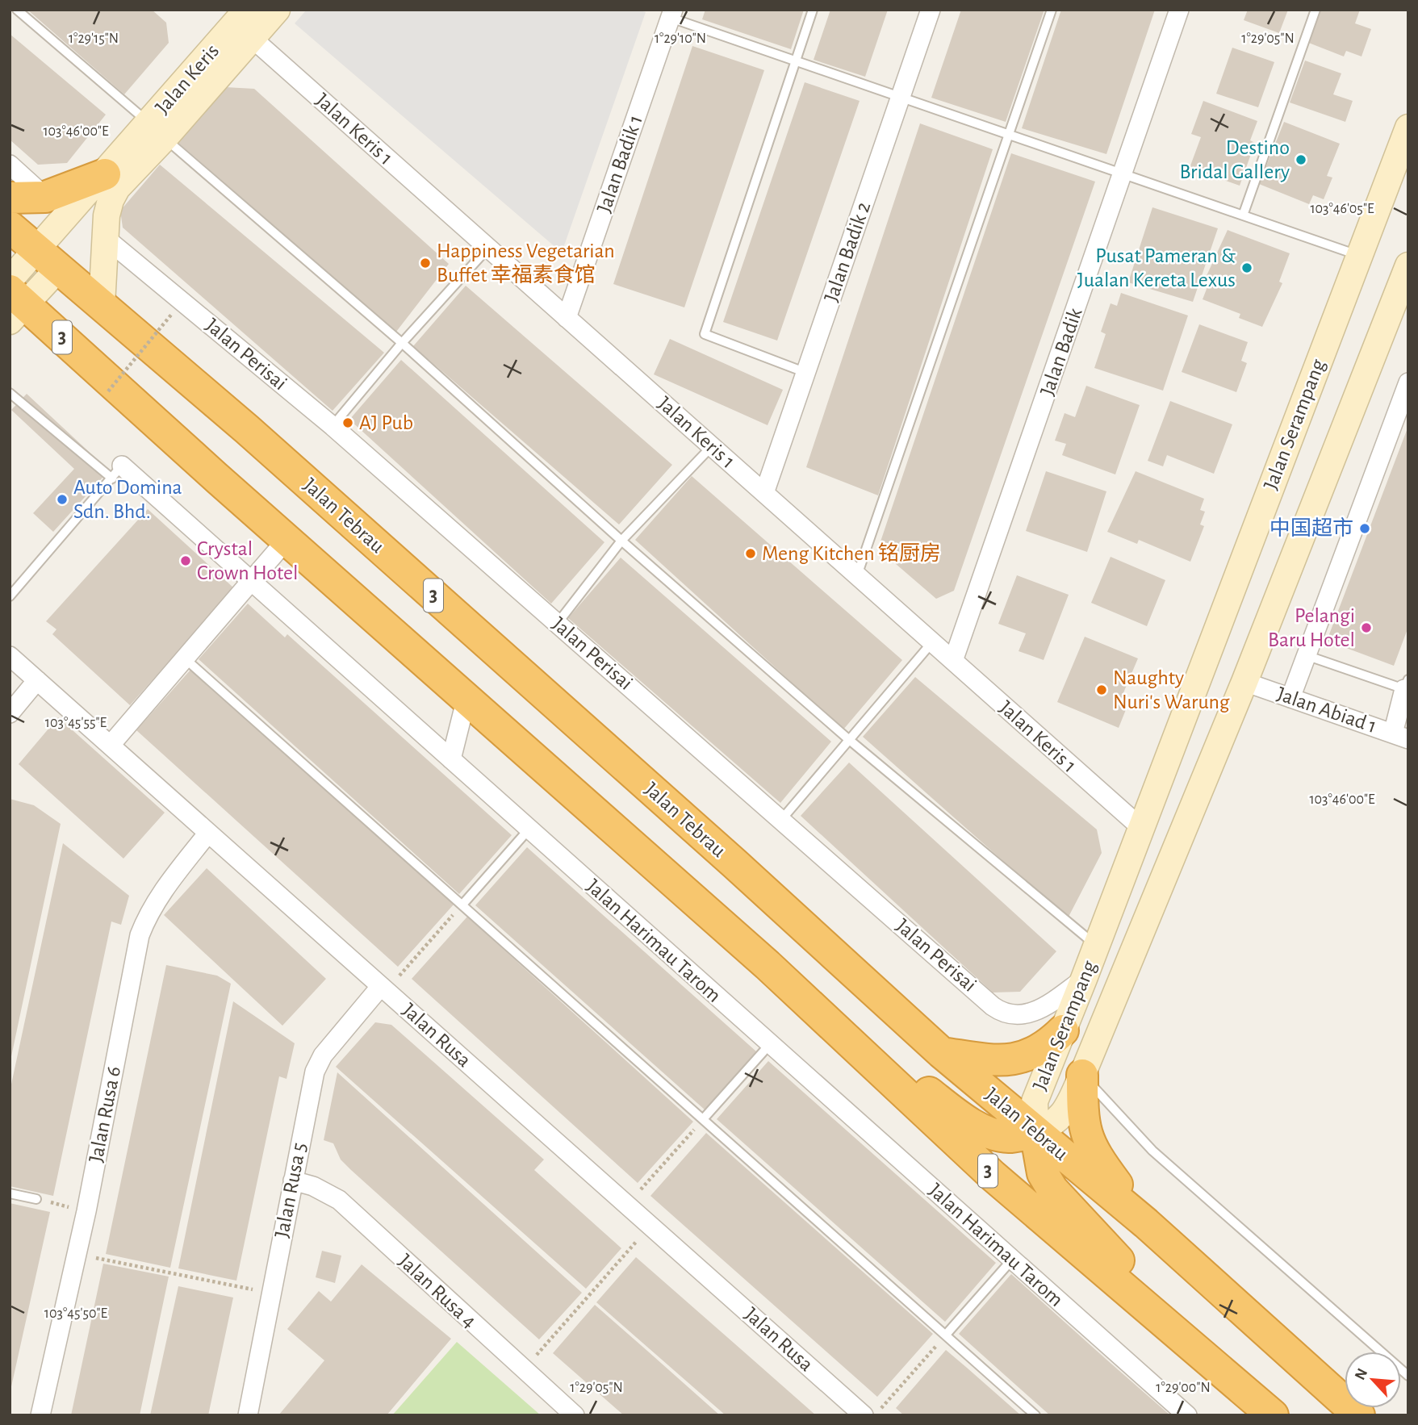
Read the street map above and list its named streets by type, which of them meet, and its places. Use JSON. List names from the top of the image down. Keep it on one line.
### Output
{"streets":{"highway":["3","Jalan Tebrau"],"main road":["Jalan Keris","Jalan Serampang"],"street":["Jalan Keris 1","Jalan Badik 1","Jalan Badik 2","Jalan Badik","Jalan Perisai","Jalan Abiad 1","Jalan Harimau Tarom","Jalan Rusa","Jalan Rusa 6","Jalan Rusa 5","Jalan Rusa 4"]},"crossings":[["Jalan Keris","Jalan Keris 1"],["Jalan Keris","3"],["Jalan Keris","Jalan Perisai"],["Jalan Keris","Jalan Tebrau"],["Jalan Keris 1","Jalan Badik 1"],["Jalan Keris 1","Jalan Badik 2"],["Jalan Keris 1","Jalan Badik"],["Jalan Keris 1","Jalan Serampang"],["Jalan Perisai","Jalan Serampang"],["Jalan Serampang","Jalan Tebrau"],["Jalan Serampang","Jalan Abiad 1"],["Jalan Rusa","Jalan Rusa 6"],["Jalan Rusa","Jalan Rusa 5"],["Jalan Rusa 5","Jalan Rusa 4"]],"places":["Destino Bridal Gallery","Happiness Vegetarian Buffet 幸福素食馆","Pusat Pameran & Jualan Kereta Lexus","AJ Pub","Auto Domina Sdn. Bhd.","中国超市","Meng Kitchen 铭厨房","Crystal Crown Hotel","Pelangi Baru Hotel","Naughty Nuri's Warung"],"north":"top left","coordinates":["1°29'15\"N","1°29'10\"N","1°29'05\"N","103°46'00\"E","103°46'05\"E","103°45'55\"E","103°45'50\"E","1°29'00\"N"]}
